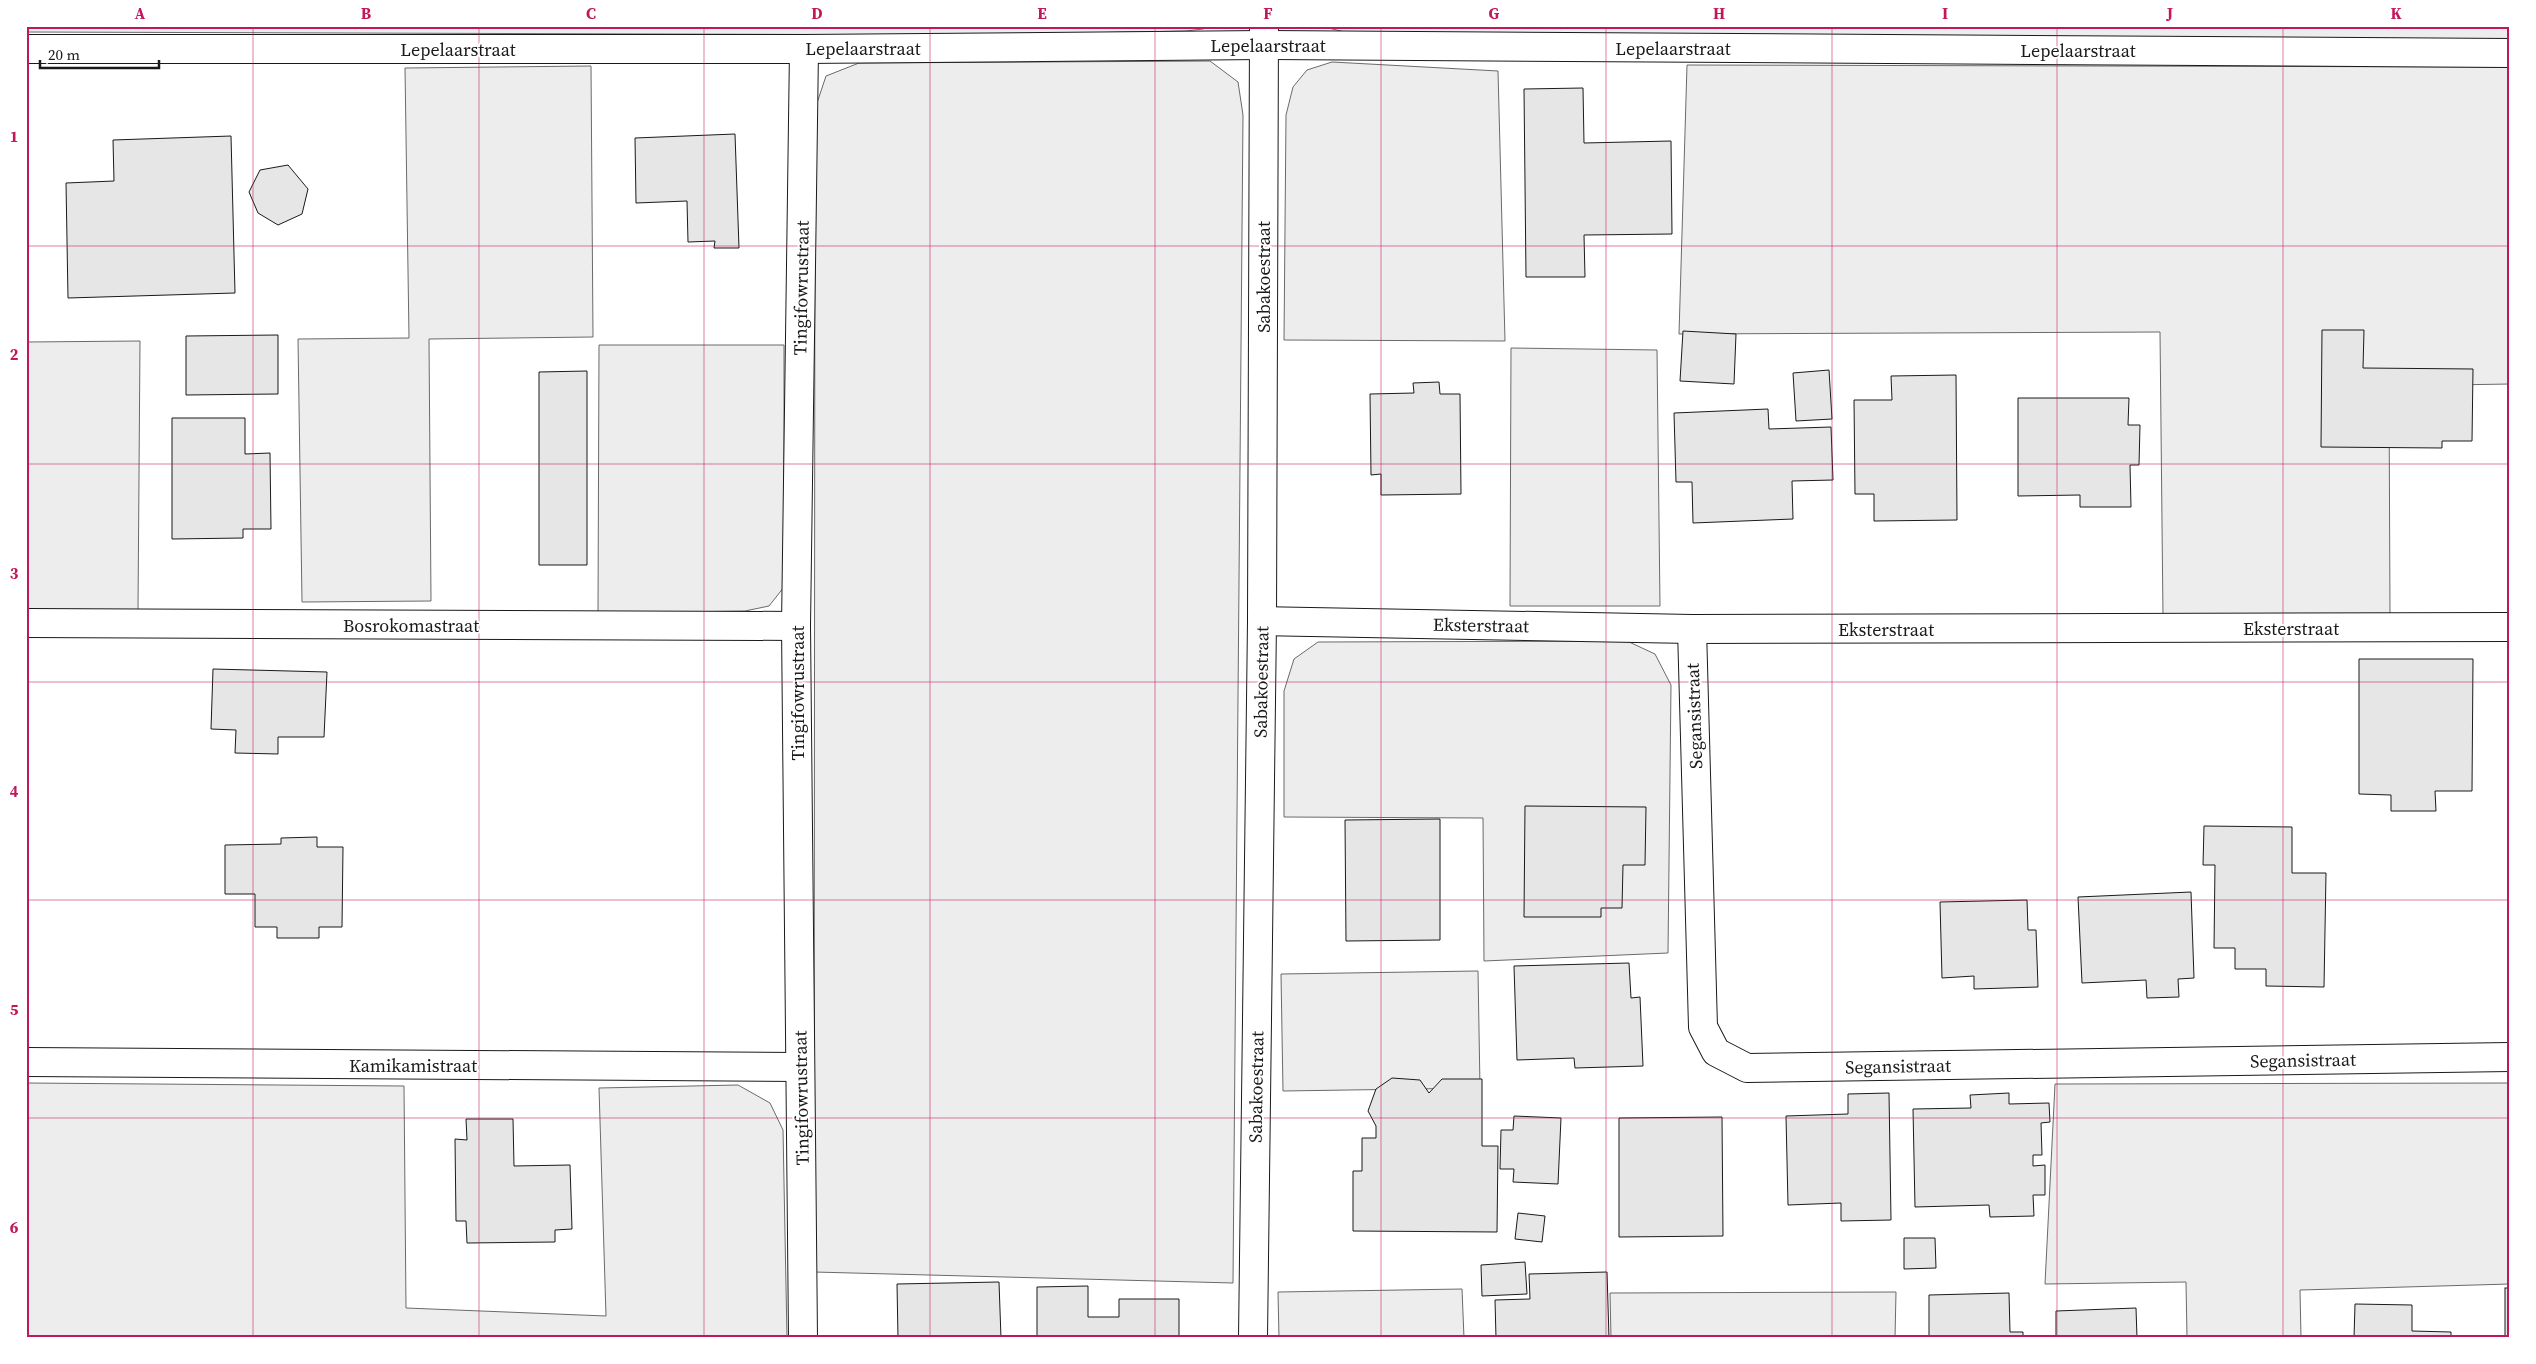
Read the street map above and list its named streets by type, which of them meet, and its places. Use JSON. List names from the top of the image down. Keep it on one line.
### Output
{"streets":{"street":["Lepelaarstraat","Sabakoestraat","Tingifowrustraat","Bosrokomastraat","Eksterstraat","Segansistraat","Kamikamistraat"]},"crossings":[["Lepelaarstraat","Sabakoestraat"],["Lepelaarstraat","Tingifowrustraat"],["Sabakoestraat","Eksterstraat"],["Tingifowrustraat","Bosrokomastraat"],["Tingifowrustraat","Kamikamistraat"],["Eksterstraat","Segansistraat"]],"scale_bar":"20 m","grid":{"columns":["A","B","C","D","E","F","G","H","I","J","K"],"rows":["1","2","3","4","5","6"]}}
